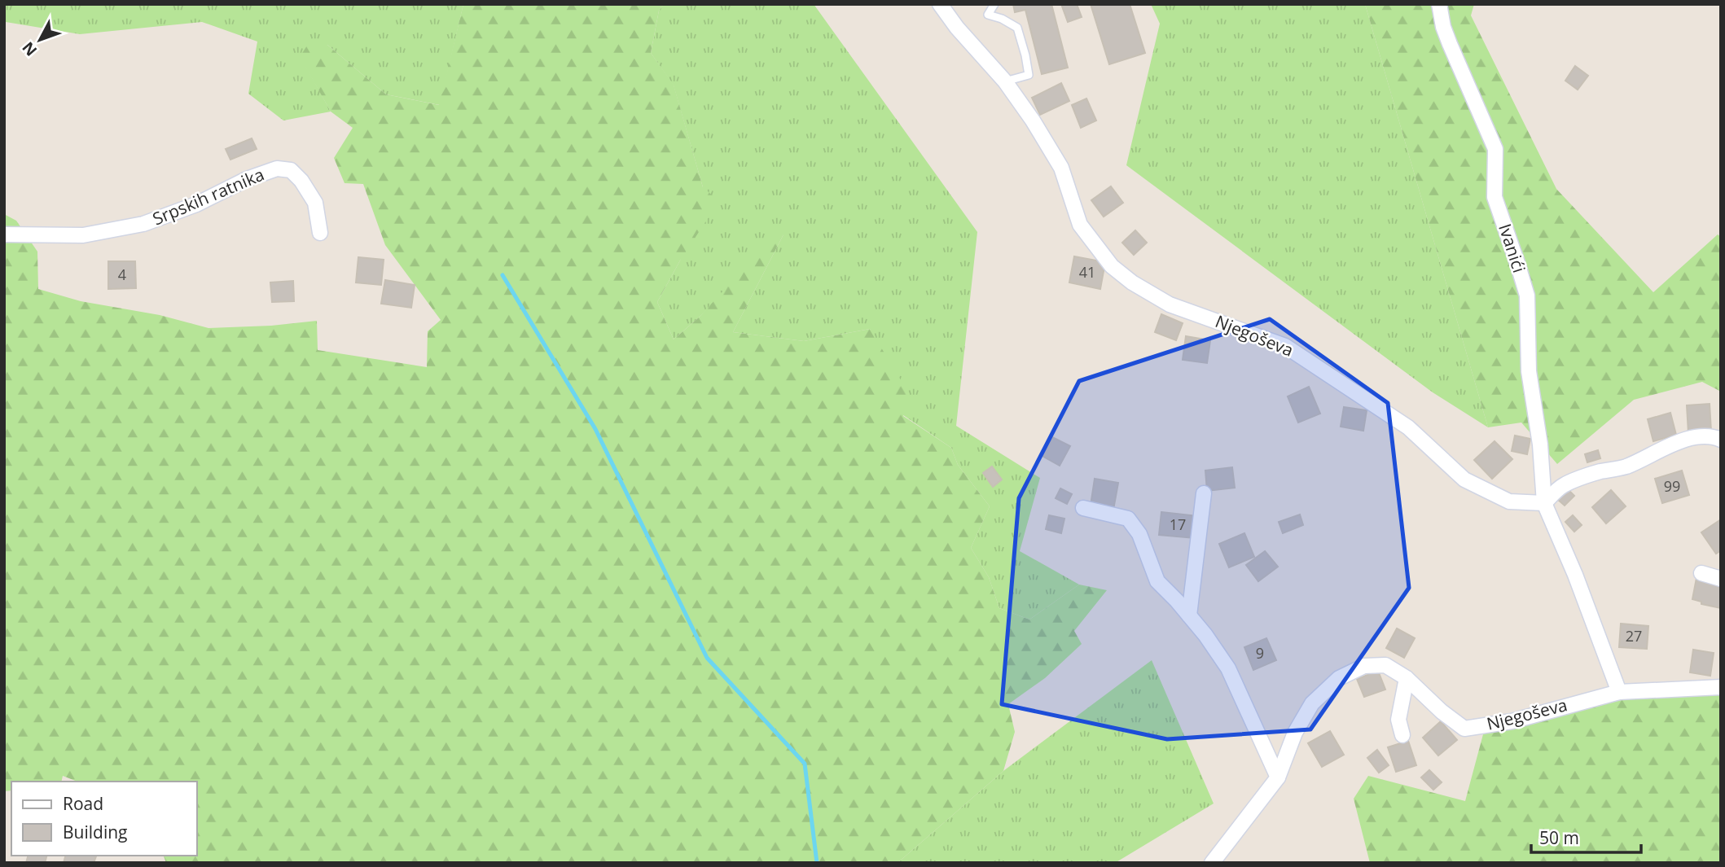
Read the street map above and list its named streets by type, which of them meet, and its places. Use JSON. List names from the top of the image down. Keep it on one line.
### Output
{"streets":{"street":["Srpskih ratnika","Ivanići","Njegoševa"]},"crossings":[["Ivanići","Njegoševa"]],"house_numbers":["41","4","99","17","27","9"],"legend":["Road","Building"],"scale_bar":"50 m","north":"bottom left"}
